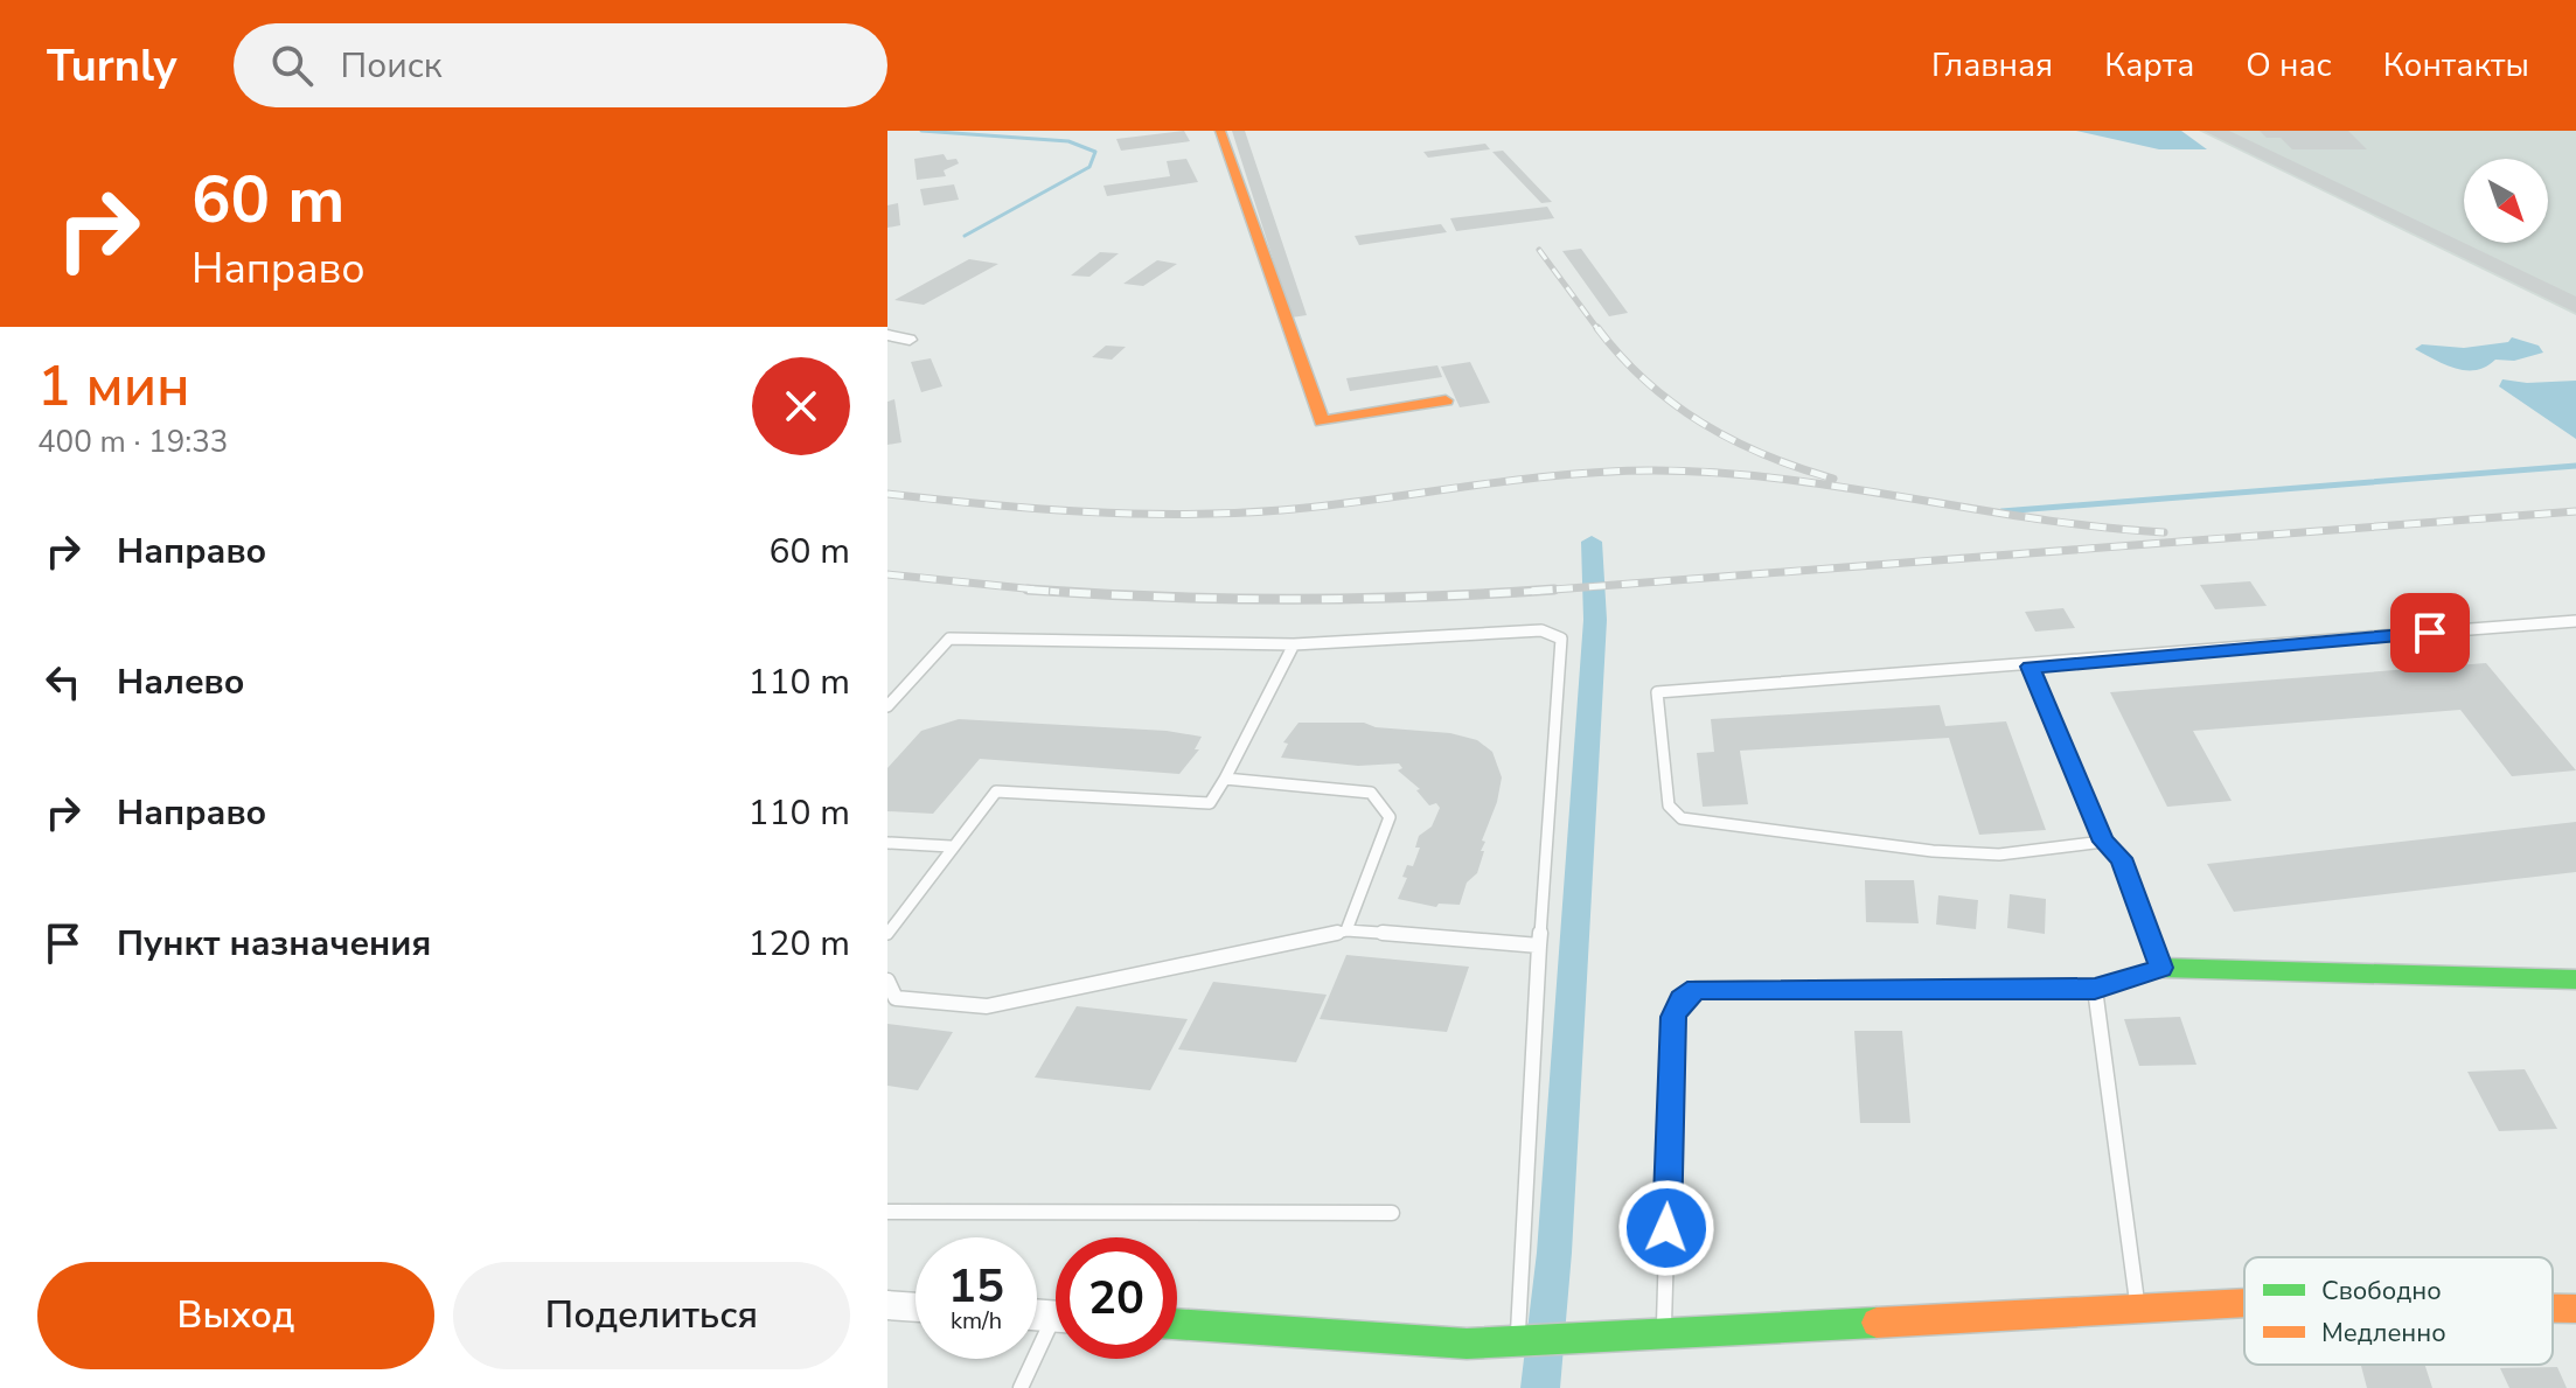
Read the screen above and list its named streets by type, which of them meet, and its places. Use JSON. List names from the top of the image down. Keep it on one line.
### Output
{"legend":["Свободно","Медленно"],"north":"bottom right","page":{"header":"Turnly","search":"Поиск","nav":["Главная","Карта","О нас","Контакты"],"turn":["60 m","Направо"],"heading":["1 мин","400 m · 19:33"],"list":[{"name":"Направо","value":"60 m"},{"name":"Налево","value":"110 m"},{"name":"Направо","value":"110 m"},{"name":"Пункт назначения","value":"120 m"}],"speed":"15 km/h","limit":"20","buttons":["Выход","Поделиться"]}}
